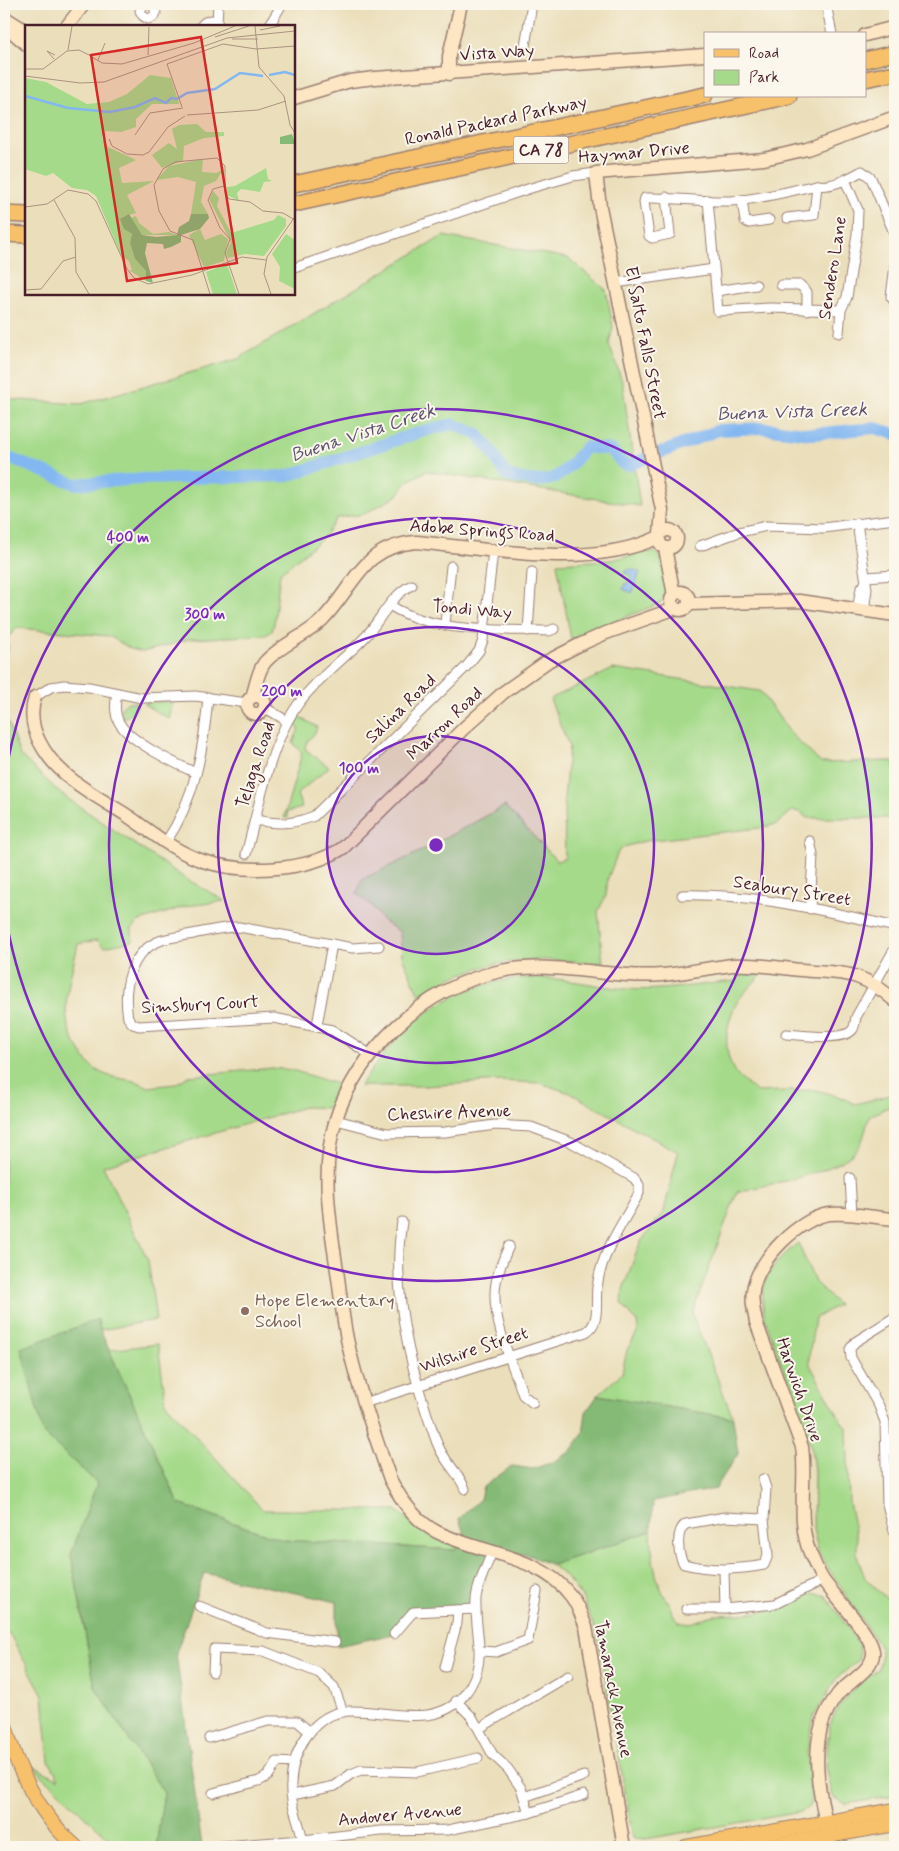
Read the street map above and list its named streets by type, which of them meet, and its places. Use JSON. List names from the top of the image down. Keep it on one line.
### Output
{"streets":{"highway":["Ronald Packard Parkway","CA 78"],"street":["Vista Way","Haymar Drive","Sendero Lane","El Salto Falls Street","Adobe Springs Road","Tondi Way","Salina Road","Marron Road","Telaga Road","Seabury Street","Simsbury Court","Cheshire Avenue","Wilshire Street","Harwich Drive","Tamarack Avenue","Andover Avenue"]},"crossings":[["Haymar Drive","El Salto Falls Street"],["El Salto Falls Street","Adobe Springs Road"],["El Salto Falls Street","Marron Road"],["Adobe Springs Road","Salina Road"],["Tondi Way","Salina Road"],["Tondi Way","Telaga Road"],["Salina Road","Telaga Road"],["Simsbury Court","Tamarack Avenue"],["Cheshire Avenue","Wilshire Street"],["Cheshire Avenue","Tamarack Avenue"],["Wilshire Street","Tamarack Avenue"]],"water":["Buena Vista Creek"],"places":["Hope Elementary School"],"legend":["Road","Park"],"rings":["400 m","300 m","200 m","100 m"]}
